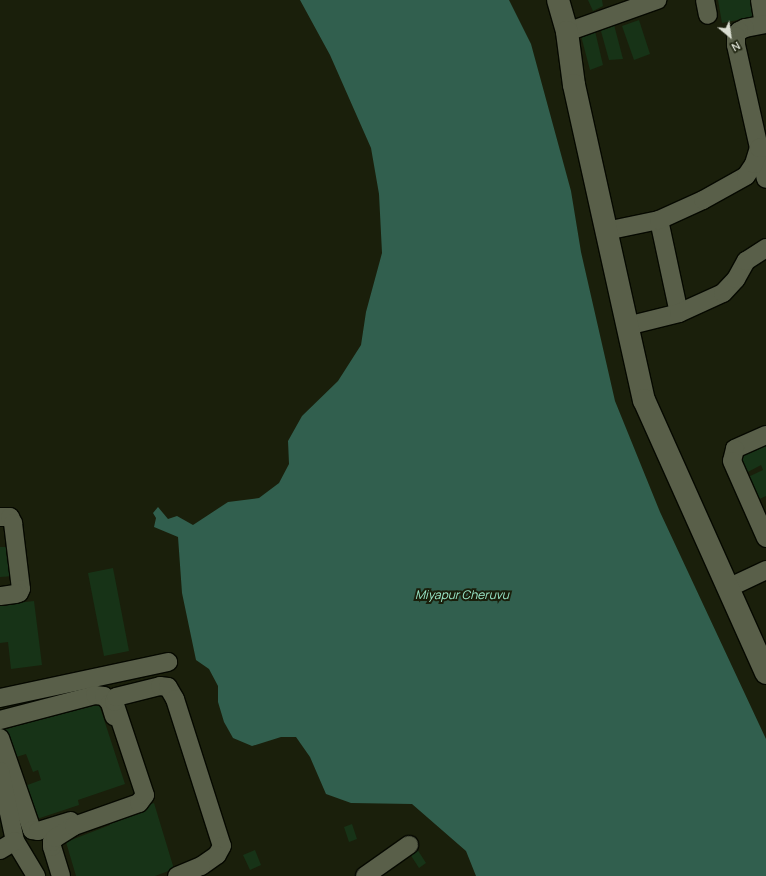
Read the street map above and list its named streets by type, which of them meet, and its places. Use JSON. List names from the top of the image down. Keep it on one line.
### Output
{"water":["Miyapur Cheruvu"],"north":"bottom right"}
